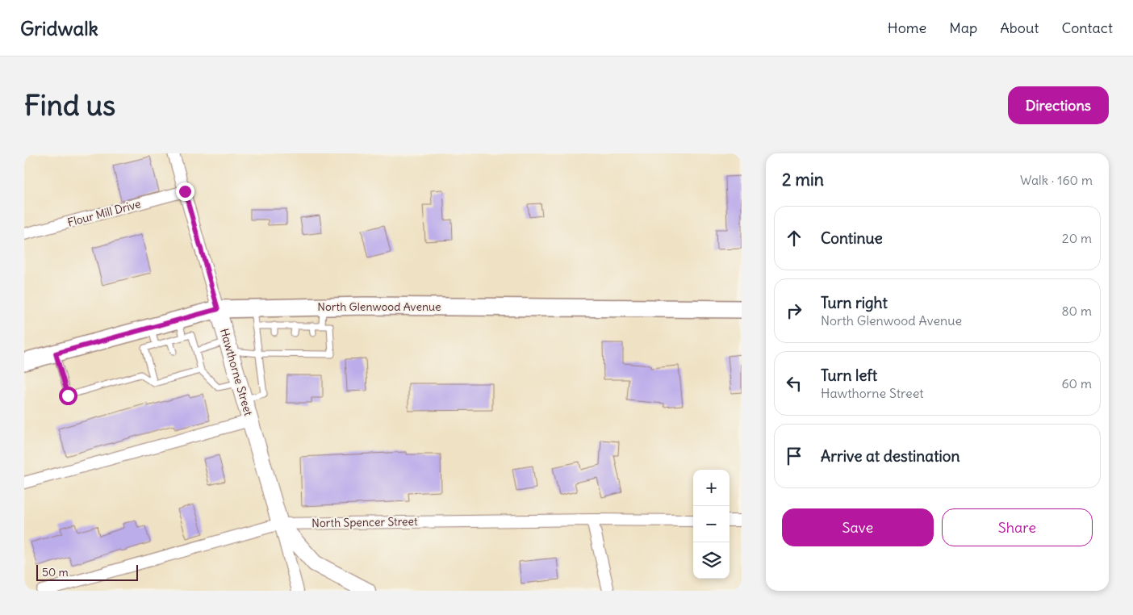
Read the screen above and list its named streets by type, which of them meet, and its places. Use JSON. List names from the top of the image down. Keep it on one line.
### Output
{"streets":{"main road":["North Glenwood Avenue"],"street":["Flour Mill Drive","Hawthorne Street","North Spencer Street"]},"crossings":[["Flour Mill Drive","Hawthorne Street"],["North Glenwood Avenue","Hawthorne Street"],["Hawthorne Street","North Spencer Street"]],"scale_bar":"50 m","page":{"header":"Gridwalk","nav":["Home","Map","About","Contact"],"buttons":["Directions",["Save","Share"]],"title":"Find us","heading":["2 min","Walk · 160 m"],"list":[["Continue","20 m"],["Turn right","North Glenwood Avenue","80 m"],["Turn left","Hawthorne Street","60 m"],"Arrive at destination"],"map_buttons":["+","−"],"scale":"50 m"}}
